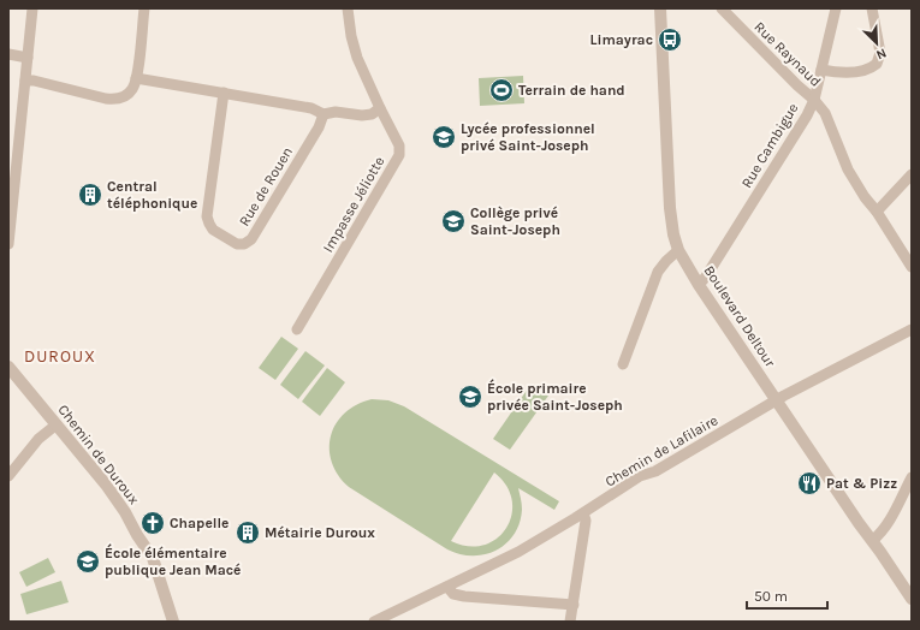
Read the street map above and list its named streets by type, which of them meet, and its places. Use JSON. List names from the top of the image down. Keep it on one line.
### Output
{"streets":{"street":["Rue Raynaud","Rue Cambigue","Rue de Rouen","Impasse Jéliotte","Boulevard Deltour","Chemin de Lafilaire","Chemin de Duroux"]},"crossings":[["Rue Raynaud","Rue Cambigue"],["Rue Cambigue","Boulevard Deltour"],["Boulevard Deltour","Chemin de Lafilaire"]],"districts":["DUROUX"],"places":{"bus stop":["Limayrac"],"sports":["Terrain de hand"],"school or university":["Lycée professionnel privé Saint-Joseph","Collège privé Saint-Joseph","École primaire privée Saint-Joseph","École élémentaire publique Jean Macé"],"building":["Central téléphonique","Métairie Duroux"],"restaurant":["Pat & Pizz"],"church":["Chapelle"]},"scale_bar":"50 m","north":"bottom right"}
